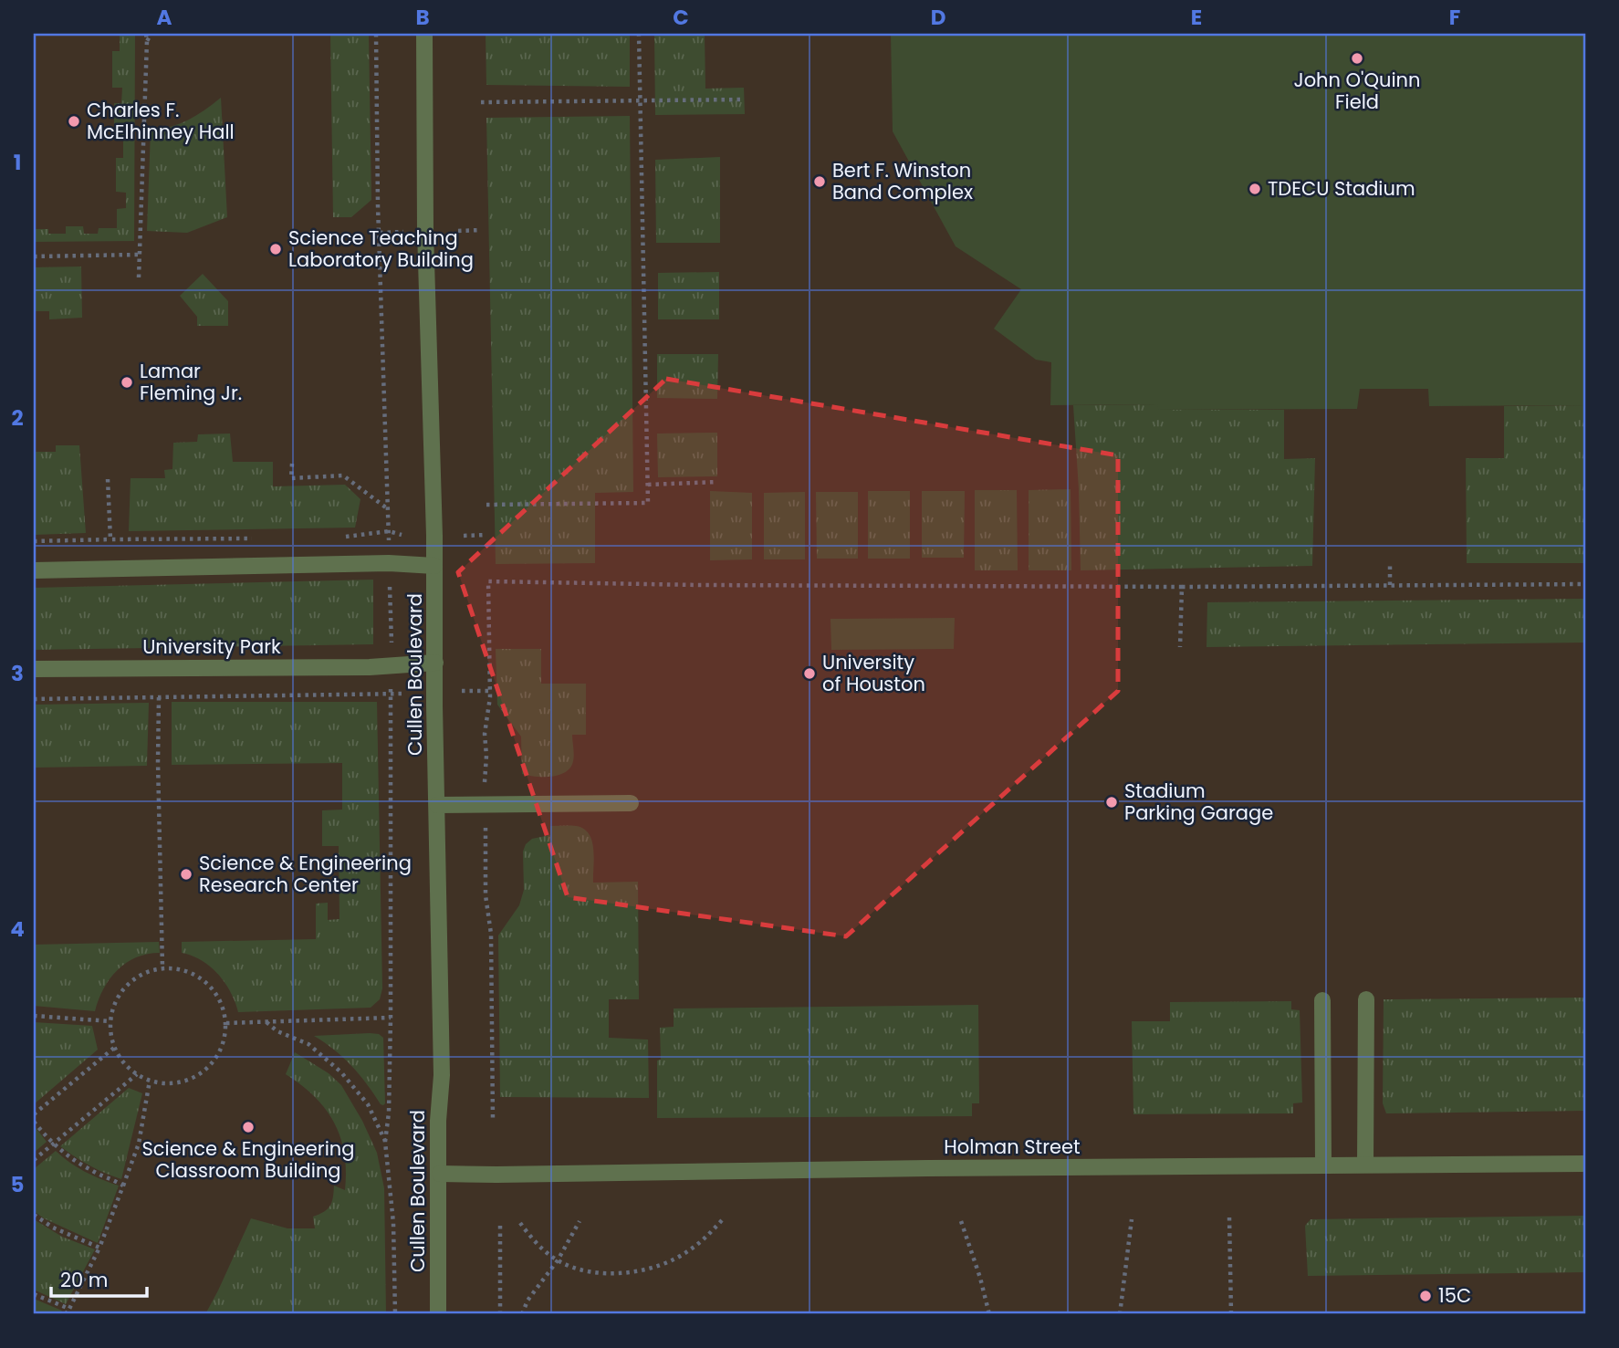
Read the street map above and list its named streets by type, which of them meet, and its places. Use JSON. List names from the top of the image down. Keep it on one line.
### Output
{"streets":{"street":["University Park","Cullen Boulevard","Holman Street"]},"crossings":[["University Park","Cullen Boulevard"],["Cullen Boulevard","Holman Street"]],"places":["John O'Quinn Field","Charles F. McElhinney Hall","Bert F. Winston Band Complex","TDECU Stadium","Science Teaching Laboratory Building","Lamar Fleming Jr.","University of Houston","Stadium Parking Garage","Science & Engineering Research Center","Science & Engineering Classroom Building","15C"],"scale_bar":"20 m","grid":{"columns":["A","B","C","D","E","F"],"rows":["1","2","3","4","5"]}}
